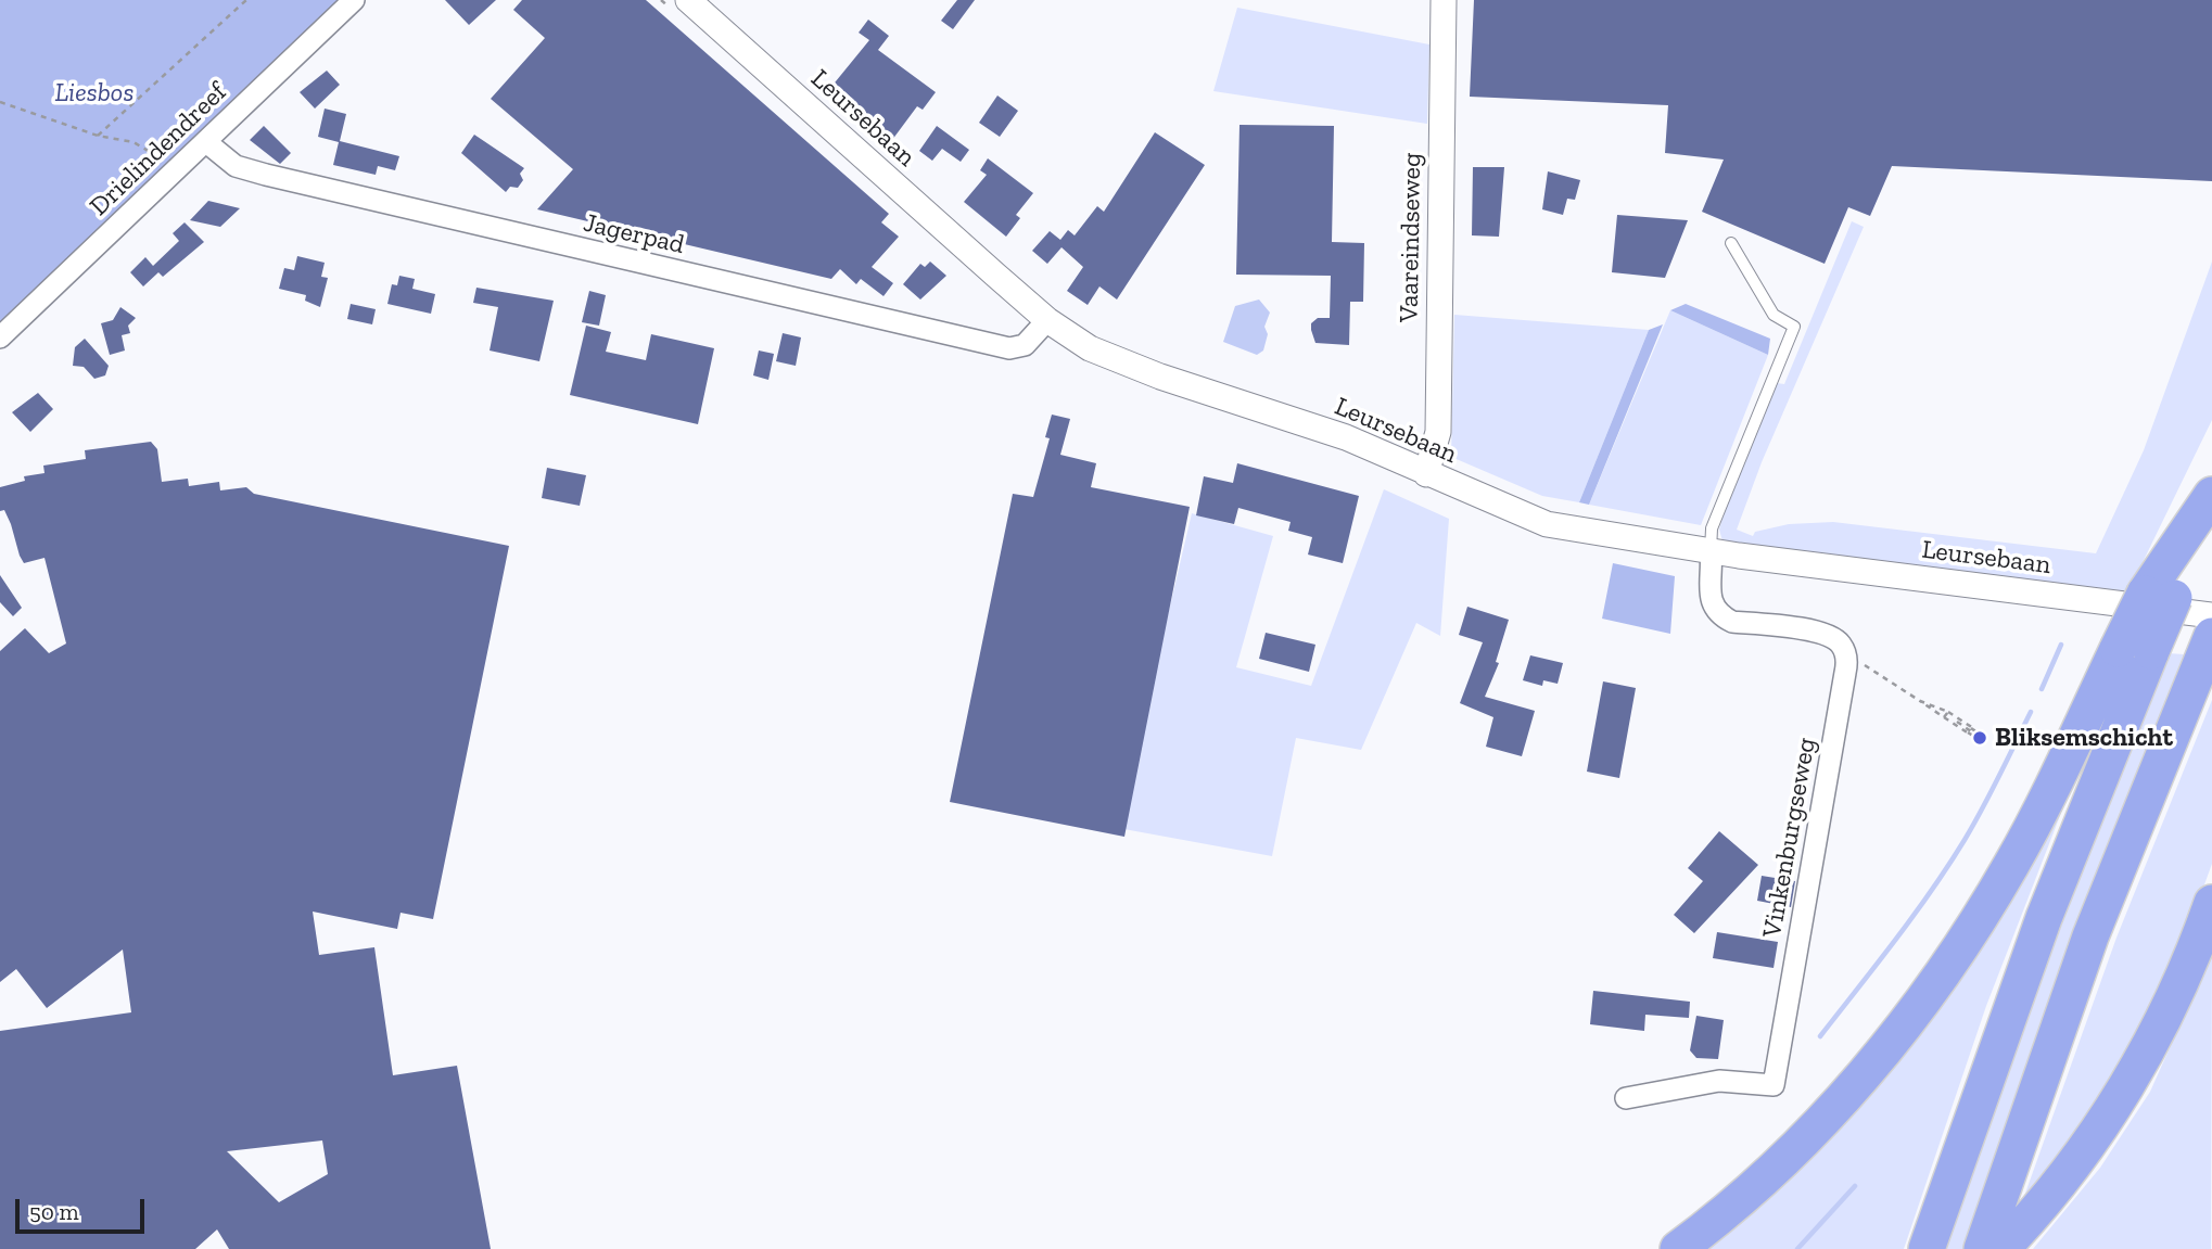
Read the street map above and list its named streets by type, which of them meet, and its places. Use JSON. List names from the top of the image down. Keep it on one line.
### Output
{"streets":{"street":["Leursebaan","Drielindendreef","Jagerpad","Vaareindseweg","Vinkenburgseweg"]},"crossings":[["Leursebaan","Jagerpad"],["Leursebaan","Vaareindseweg"],["Drielindendreef","Jagerpad"]],"parks":["Liesbos"],"places":["Bliksemschicht"],"scale_bar":"50 m"}
